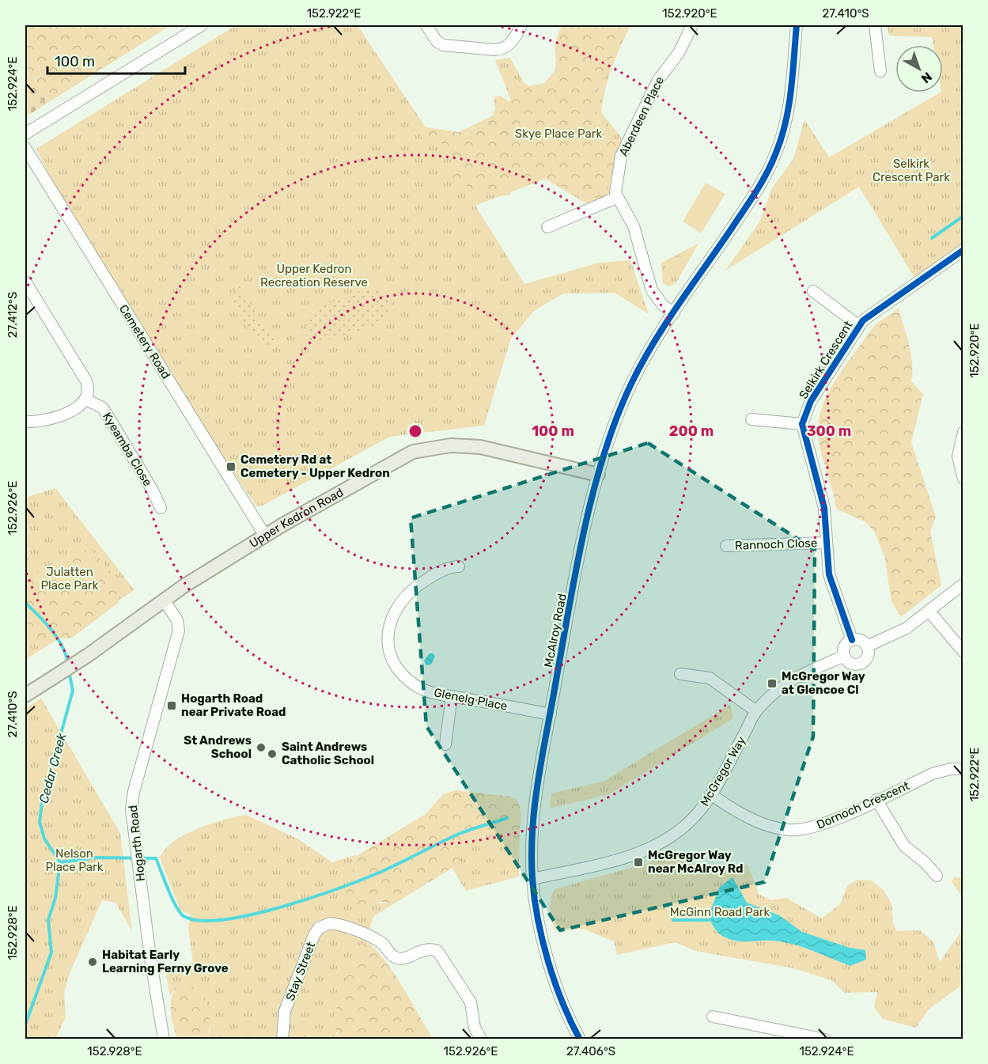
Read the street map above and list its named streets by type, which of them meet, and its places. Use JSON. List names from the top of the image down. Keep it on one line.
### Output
{"streets":{"main road":["Upper Kedron Road"],"street":["Aberdeen Place","Cemetery Road","Selkirk Crescent","Kyeamba Close","Rannoch Close","McAlroy Road","Glenelg Place","McGregor Way","Dornoch Crescent","Hogarth Road","Stay Street"]},"crossings":[["Cemetery Road","Upper Kedron Road"],["Upper Kedron Road","McAlroy Road"],["Upper Kedron Road","Hogarth Road"],["McAlroy Road","Glenelg Place"],["McAlroy Road","McGregor Way"],["McGregor Way","Dornoch Crescent"]],"water":["Cedar Creek"],"parks":["Skye Place Park","Selkirk Crescent Park","Upper Kedron Recreation Reserve","Julatten Place Park","Nelson Place Park","McGinn Road Park"],"places":{"transit":["Cemetery Rd at Cemetery - Upper Kedron","McGregor Way at Glencoe Cl","Hogarth Road near Private Road","McGregor Way near McAlroy Rd"],"other":["St Andrews School","Saint Andrews Catholic School","Habitat Early Learning Ferny Grove"]},"scale_bar":"100 m","north":"bottom right","coordinates":["152.922°E","152.920°E","27.410°S","152.924°E","27.412°S","152.926°E","152.928°E","27.406°S"],"rings":["100 m","200 m","300 m"]}
